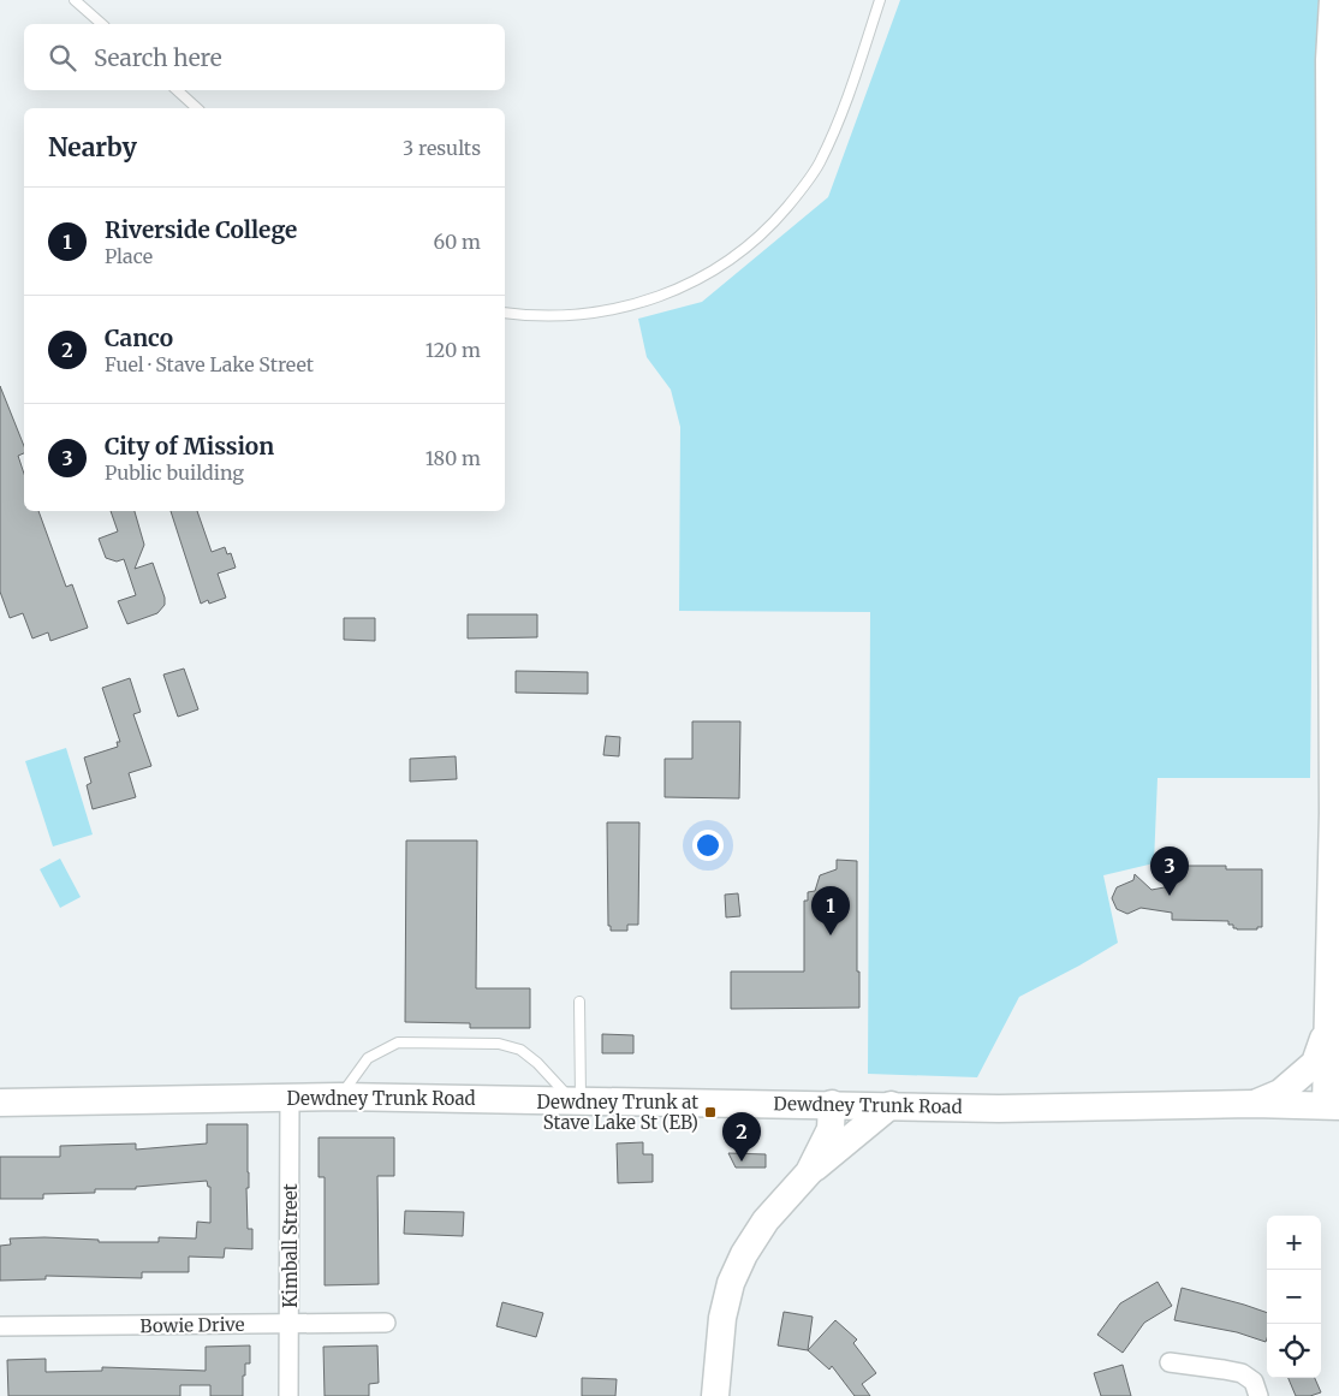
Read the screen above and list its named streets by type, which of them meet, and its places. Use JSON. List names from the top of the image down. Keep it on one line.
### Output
{"streets":{"main road":["Dewdney Trunk Road"],"street":["Kimball Street","Bowie Drive"]},"crossings":[["Dewdney Trunk Road","Kimball Street"],["Kimball Street","Bowie Drive"]],"places":{"transit":["Dewdney Trunk at Stave Lake St (EB)"]},"page":{"search":"Search here","heading":["Nearby","3 results"],"list":[{"mark":"1","name":"Riverside College","note":"Place","value":"60 m"},{"mark":"2","name":"Canco","note":"Fuel · Stave Lake Street","value":"120 m"},{"mark":"3","name":"City of Mission","note":"Public building","value":"180 m"}],"pins":["3","1","2"],"map_buttons":["+","−"]}}
